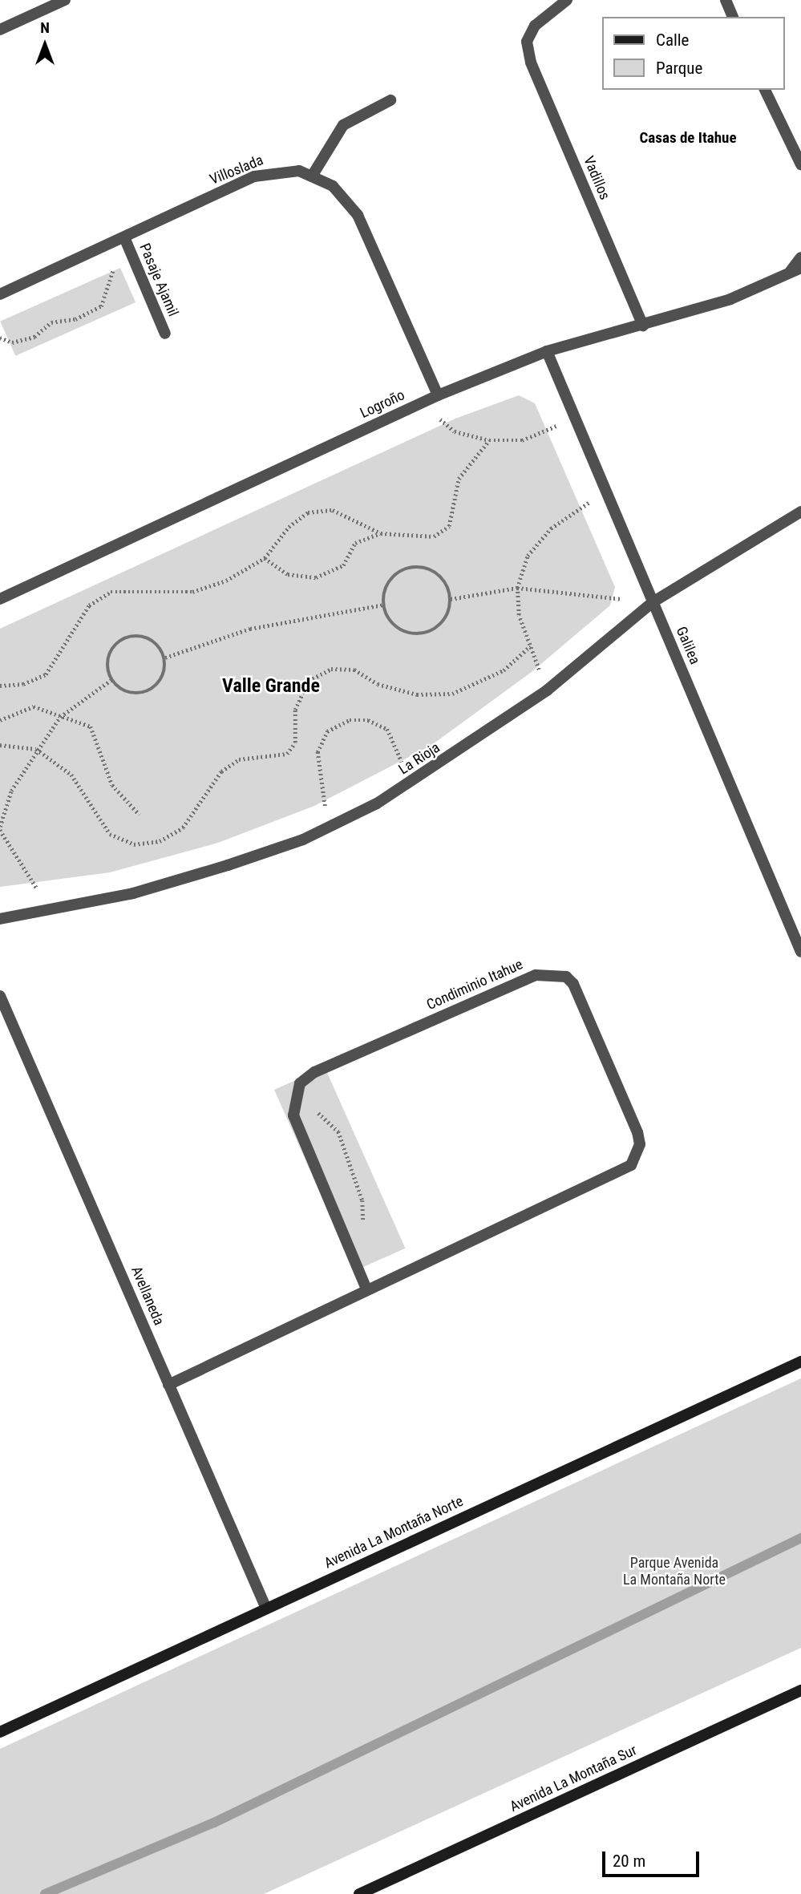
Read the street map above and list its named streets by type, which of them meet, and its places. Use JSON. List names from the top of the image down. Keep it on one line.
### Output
{"streets":{"street":["Villoslada","Vadillos","Pasaje Ajamil","Logroño","Galilea","La Rioja","Condiminio Itahue","Avellaneda","Avenida La Montaña Norte","Avenida La Montaña Sur"]},"crossings":[["Villoslada","Pasaje Ajamil"],["Villoslada","Logroño"],["Vadillos","Logroño"],["Logroño","Galilea"],["Galilea","La Rioja"],["Condiminio Itahue","Avellaneda"],["Avellaneda","Avenida La Montaña Norte"]],"districts":["Casas de Itahue","Valle Grande"],"parks":["Parque Avenida La Montaña Norte"],"legend":["Calle","Parque"],"scale_bar":"20 m","north":"top"}
